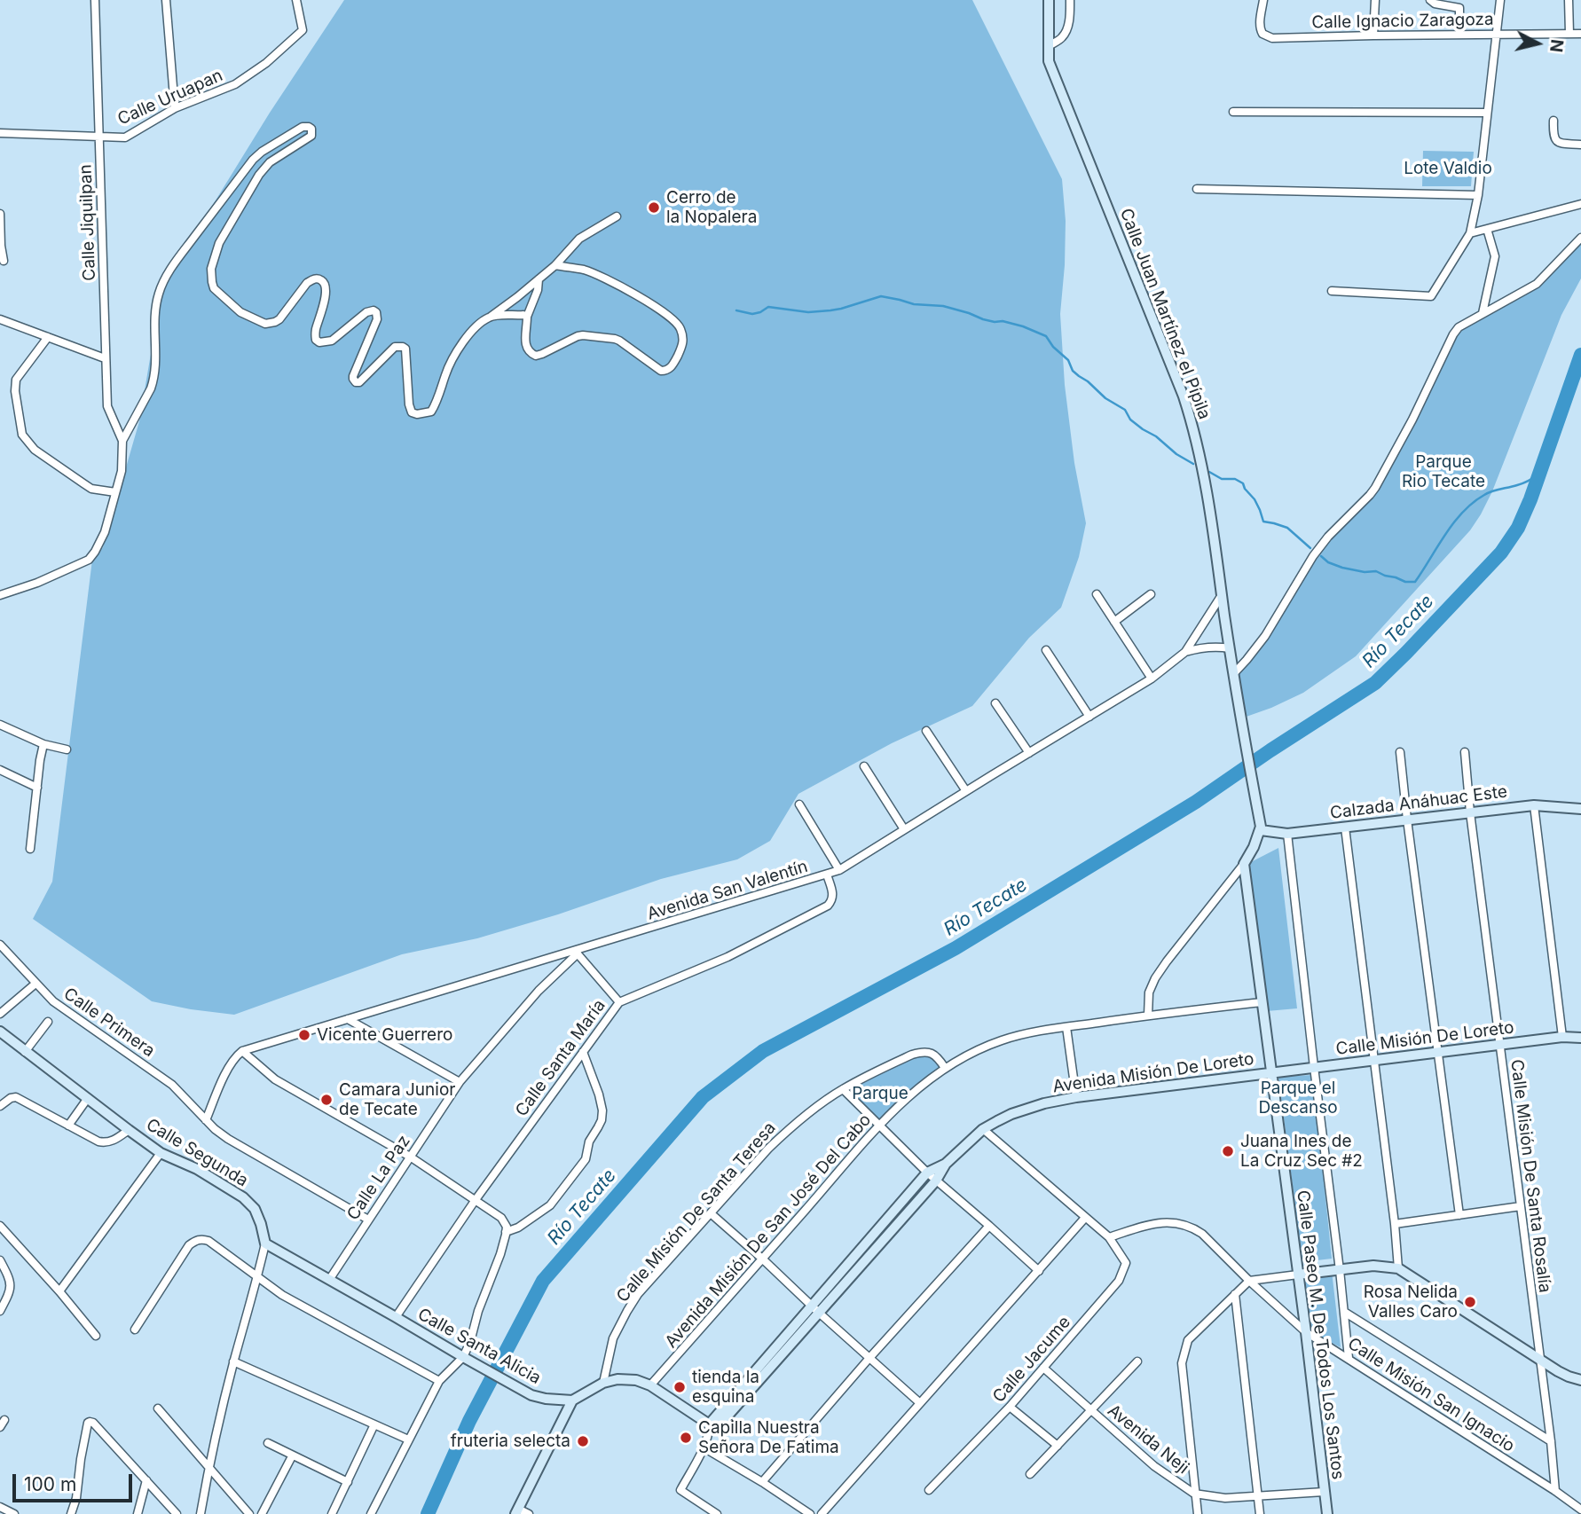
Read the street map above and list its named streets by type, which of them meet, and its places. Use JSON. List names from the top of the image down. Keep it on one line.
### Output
{"streets":{"main road":["Calle Juan Martínez el Pípila","Calzada Anáhuac Este","Calle Misión De Loreto","Avenida Misión De Loreto","Calle Segunda","Calle Paseo M. De Todos Los Santos","Calle Santa Alicia"],"street":["Calle Ignacio Zaragoza","Calle Uruapan","Calle Jiquilpan","Avenida San Valentín","Calle Primera","Calle Santa María","Calle Misión De Santa Rosalía","Calle La Paz","Calle Misión De Santa Teresa","Avenida Misión De San José Del Cabo","Calle Jacume","Calle Misión San Ignacio","Avenida Neji"]},"crossings":[["Calle Uruapan","Calle Jiquilpan"],["Calle Juan Martínez el Pípila","Calzada Anáhuac Este"],["Calle Juan Martínez el Pípila","Avenida San Valentín"],["Calzada Anáhuac Este","Calle Misión De Santa Rosalía"],["Avenida San Valentín","Calle Santa María"],["Avenida San Valentín","Calle La Paz"],["Calle Primera","Calle La Paz"],["Calle Misión De Loreto","Avenida Misión De Loreto"],["Calle Misión De Loreto","Calle Misión De Santa Rosalía"],["Calle Misión De Loreto","Calle Paseo M. De Todos Los Santos"],["Calle Santa María","Calle Santa Alicia"],["Avenida Misión De Loreto","Calle Paseo M. De Todos Los Santos"],["Calle Segunda","Calle Santa Alicia"],["Calle Misión De Santa Rosalía","Calle Misión San Ignacio"],["Calle La Paz","Calle Santa Alicia"],["Calle Misión De Santa Teresa","Avenida Misión De San José Del Cabo"],["Avenida Misión De San José Del Cabo","Calle Paseo M. De Todos Los Santos"],["Calle Paseo M. De Todos Los Santos","Calle Misión San Ignacio"],["Calle Paseo M. De Todos Los Santos","Avenida Neji"],["Calle Jacume","Calle Misión San Ignacio"],["Calle Jacume","Avenida Neji"]],"water":["Río Tecate"],"parks":["Lote Valdio","Parque Rio Tecate","Parque el Descanso","Parque"],"places":["Cerro de la Nopalera","Vicente Guerrero","Camara Junior de Tecate","Juana Ines de La Cruz Sec #2","Rosa Nelida Valles Caro","tienda la esquina","Capilla Nuestra Señora De Fatima","fruteria selecta"],"scale_bar":"100 m","north":"right"}
